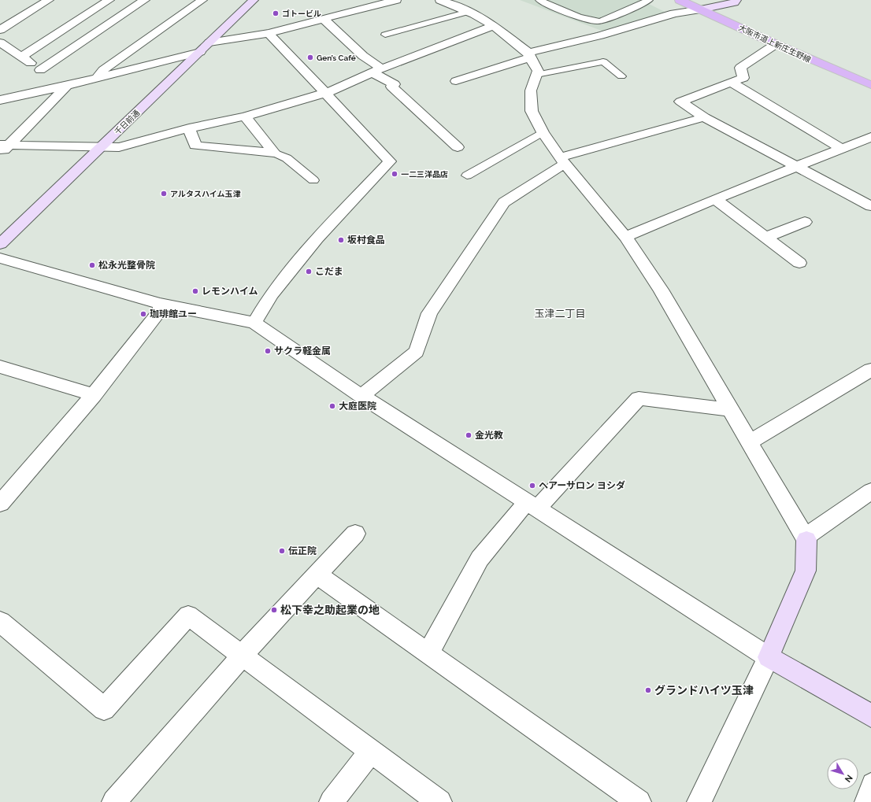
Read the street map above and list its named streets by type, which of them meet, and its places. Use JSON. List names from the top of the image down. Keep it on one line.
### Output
{"streets":{"main road":["大阪市道上新庄生野線","千日前通"]},"districts":["玉津二丁目"],"places":["ゴトービル","Gen’s Café","一二三洋品店","アルタスハイム玉津","坂村食品","松永光整骨院","こだま","レモンハイム","珈琲館ユー","サクラ軽金属","大庭医院","金光教","ヘアーサロン ヨシダ","伝正院","松下幸之助起業の地","グランドハイツ玉津"],"north":"bottom right"}
